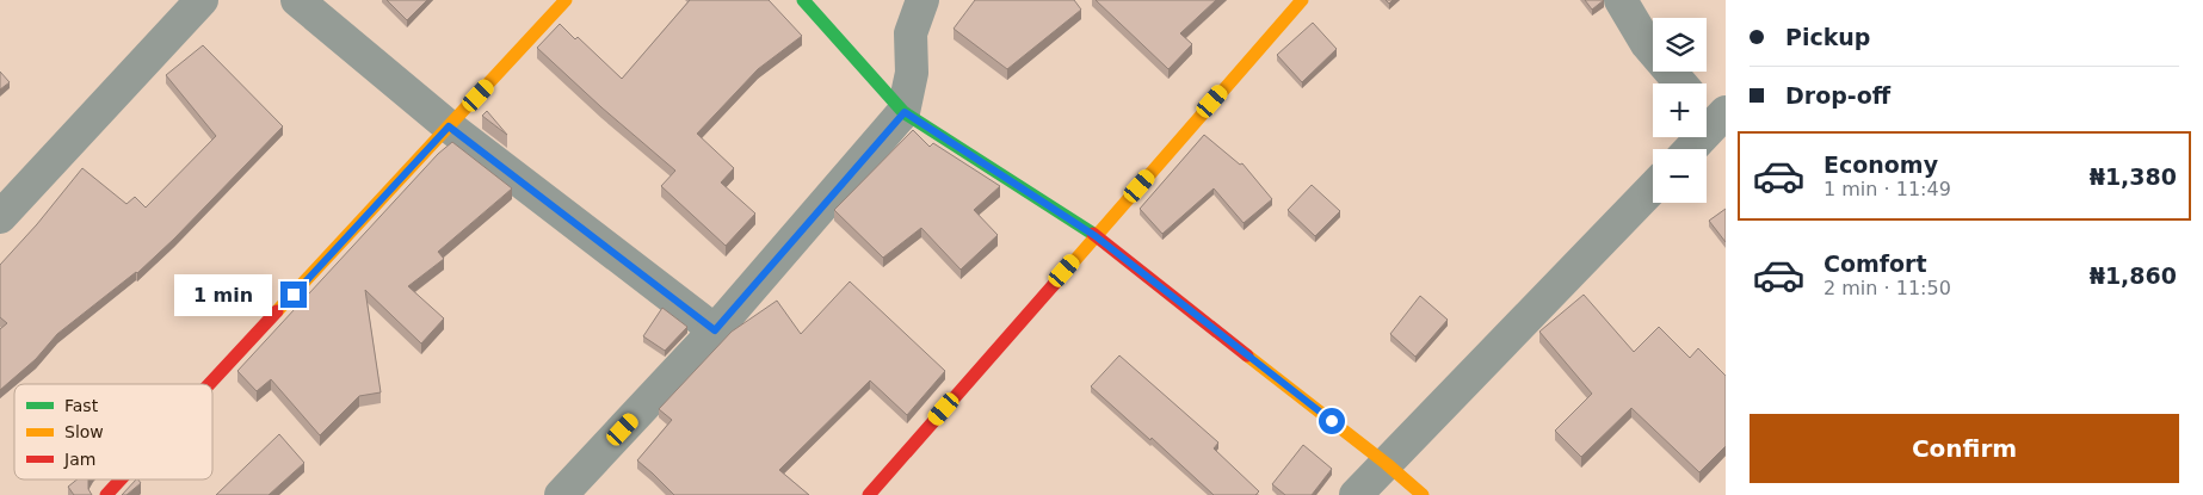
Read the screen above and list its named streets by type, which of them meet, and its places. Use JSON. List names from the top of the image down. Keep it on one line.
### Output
{"legend":["Fast","Slow","Jam"],"page":{"banner":["Pickup","Drop-off"],"map_buttons":["+","−"],"list":[{"name":"Economy","note":"1 min · 11:49","value":"₦1,380"},{"name":"Comfort","note":"2 min · 11:50","value":"₦1,860"}],"bubble":"1 min","buttons":"Confirm"}}
